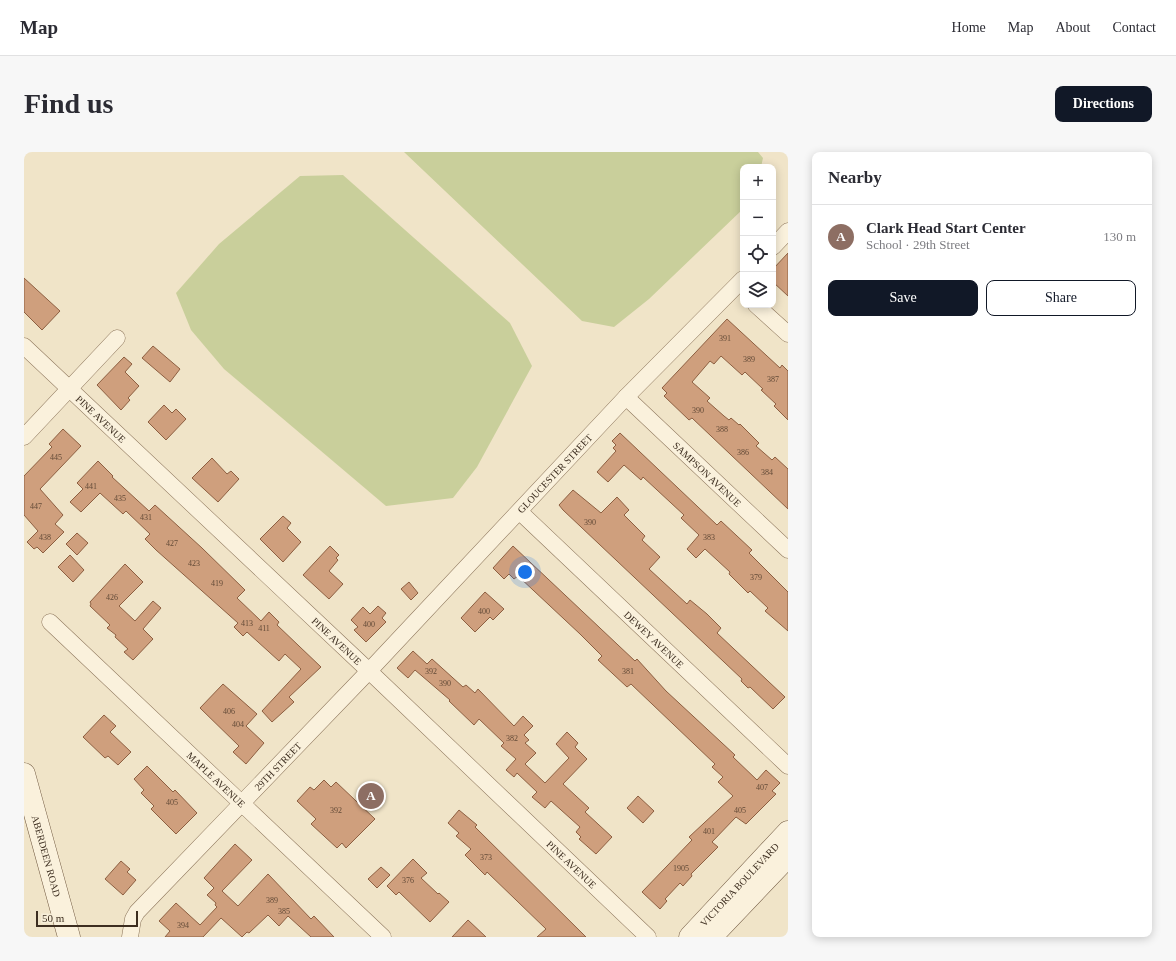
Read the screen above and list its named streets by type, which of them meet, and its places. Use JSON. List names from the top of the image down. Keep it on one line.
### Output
{"streets":{"main road":["ABERDEEN ROAD","VICTORIA BOULEVARD"],"street":["PINE AVENUE","GLOUCESTER STREET","SAMPSON AVENUE","DEWEY AVENUE","29TH STREET","MAPLE AVENUE"]},"crossings":[["PINE AVENUE","GLOUCESTER STREET"],["PINE AVENUE","29TH STREET"],["GLOUCESTER STREET","SAMPSON AVENUE"],["GLOUCESTER STREET","DEWEY AVENUE"],["GLOUCESTER STREET","29TH STREET"],["29TH STREET","MAPLE AVENUE"]],"house_numbers":["391","389","387","390","388","386","445","384","441","435","447","431","390","438","383","427","423","379","419","426","400","413","400","411","392","381","390","406","404","382","407","405","392","405","401","373","1905","376","389","385","394"],"scale_bar":"50 m","page":{"header":"Map","nav":["Home","Map","About","Contact"],"buttons":["Directions",["Save","Share"]],"title":"Find us","heading":"Nearby","map_buttons":["+","−"],"list":[{"mark":"A","name":"Clark Head Start Center","note":"School · 29th Street","value":"130 m"}],"pins":"A","scale":"50 m"}}
